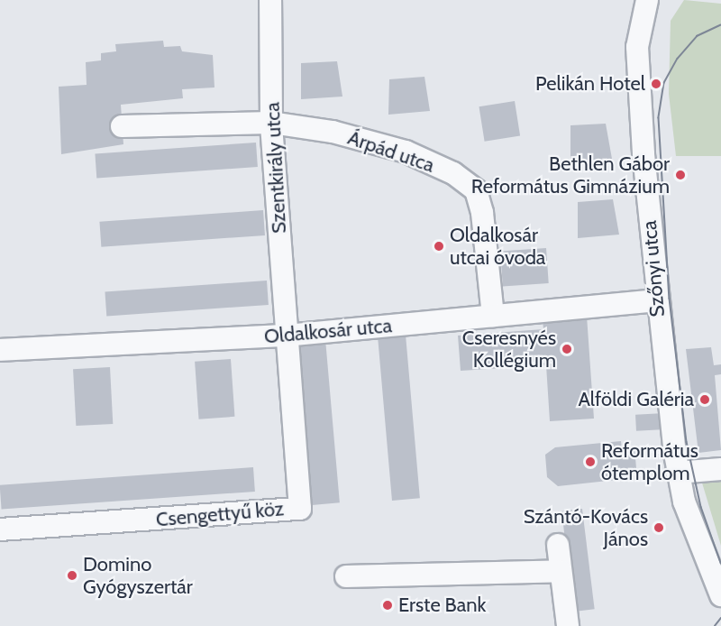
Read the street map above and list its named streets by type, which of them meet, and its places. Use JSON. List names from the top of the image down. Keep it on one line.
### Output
{"streets":{"street":["Árpád utca","Szentkirály utca","Szőnyi utca","Oldalkosár utca","Csengettyű köz"]},"crossings":[["Árpád utca","Szentkirály utca"],["Árpád utca","Oldalkosár utca"],["Szentkirály utca","Oldalkosár utca"],["Szentkirály utca","Csengettyű köz"],["Szőnyi utca","Oldalkosár utca"],["Oldalkosár utca","Csengettyű köz"]],"places":["Pelikán Hotel","Bethlen Gábor Református Gimnázium","Oldalkosár utcai óvoda","Cseresnyés Kollégium","Alföldi Galéria","Református ótemplom","Szántó-Kovács János","Domino Gyógyszertár","Erste Bank"]}
